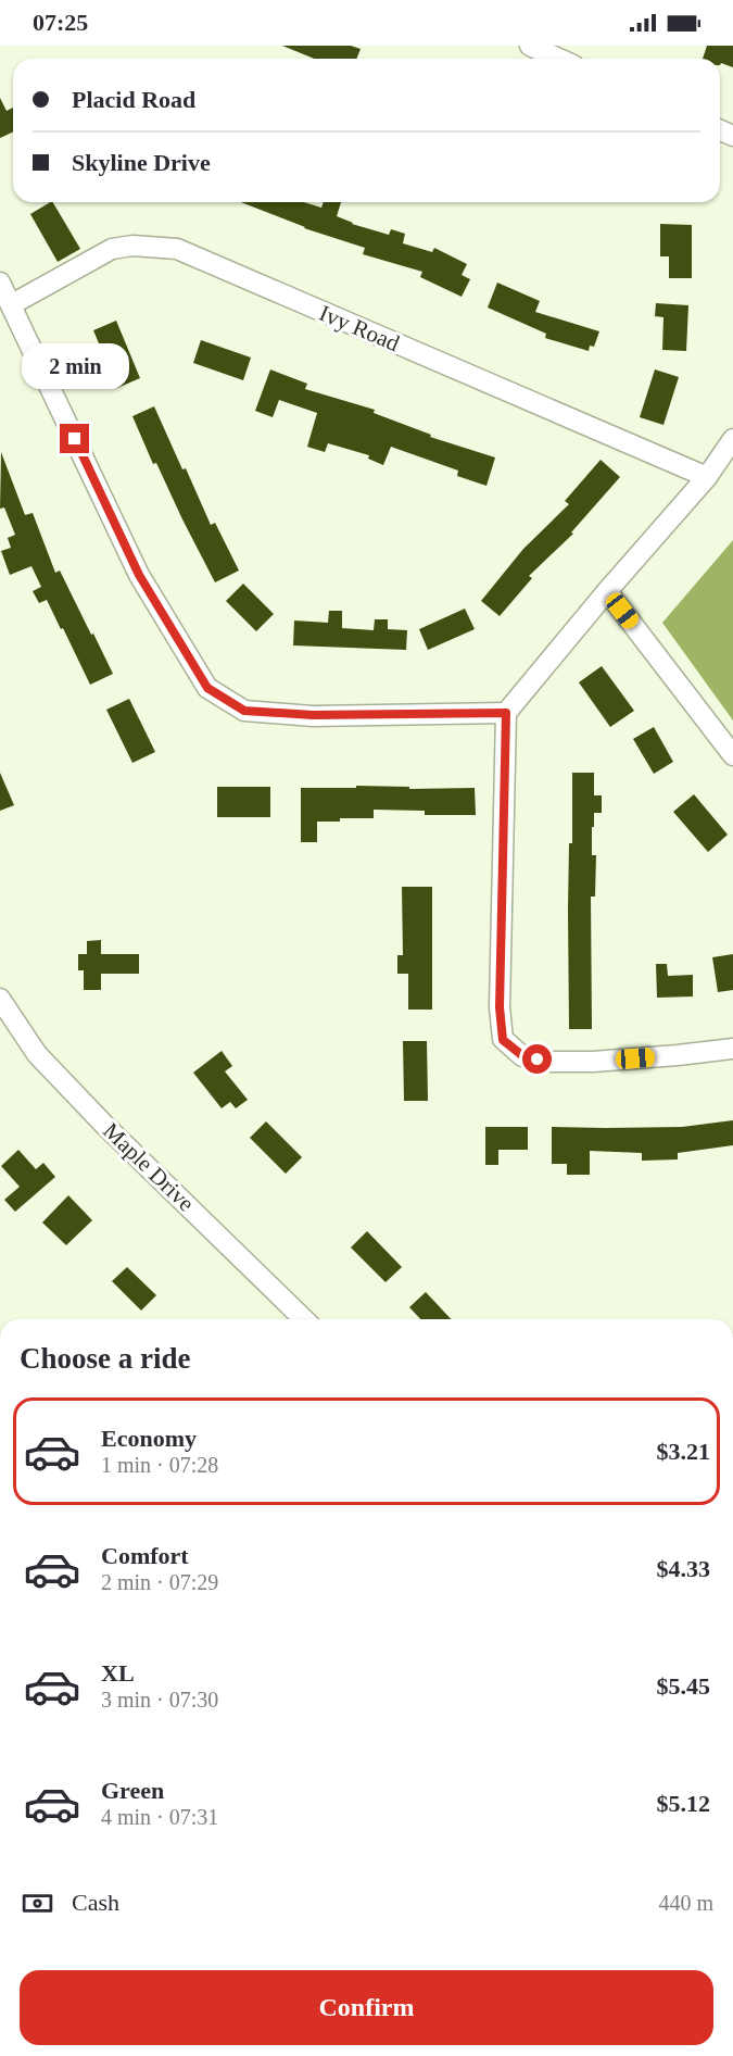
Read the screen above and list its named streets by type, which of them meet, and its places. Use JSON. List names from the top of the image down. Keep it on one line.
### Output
{"streets":{"street":["Ivy Road","Maple Drive"]},"page":{"status":"07:25","banner":["Placid Road","Skyline Drive"],"bubble":"2 min","heading":"Choose a ride","list":[{"name":"Economy","note":"1 min · 07:28","value":"$3.21"},{"name":"Comfort","note":"2 min · 07:29","value":"$4.33"},{"name":"XL","note":"3 min · 07:30","value":"$5.45"},{"name":"Green","note":"4 min · 07:31","value":"$5.12"}],"pay":["Cash","440 m"],"buttons":"Confirm"}}
